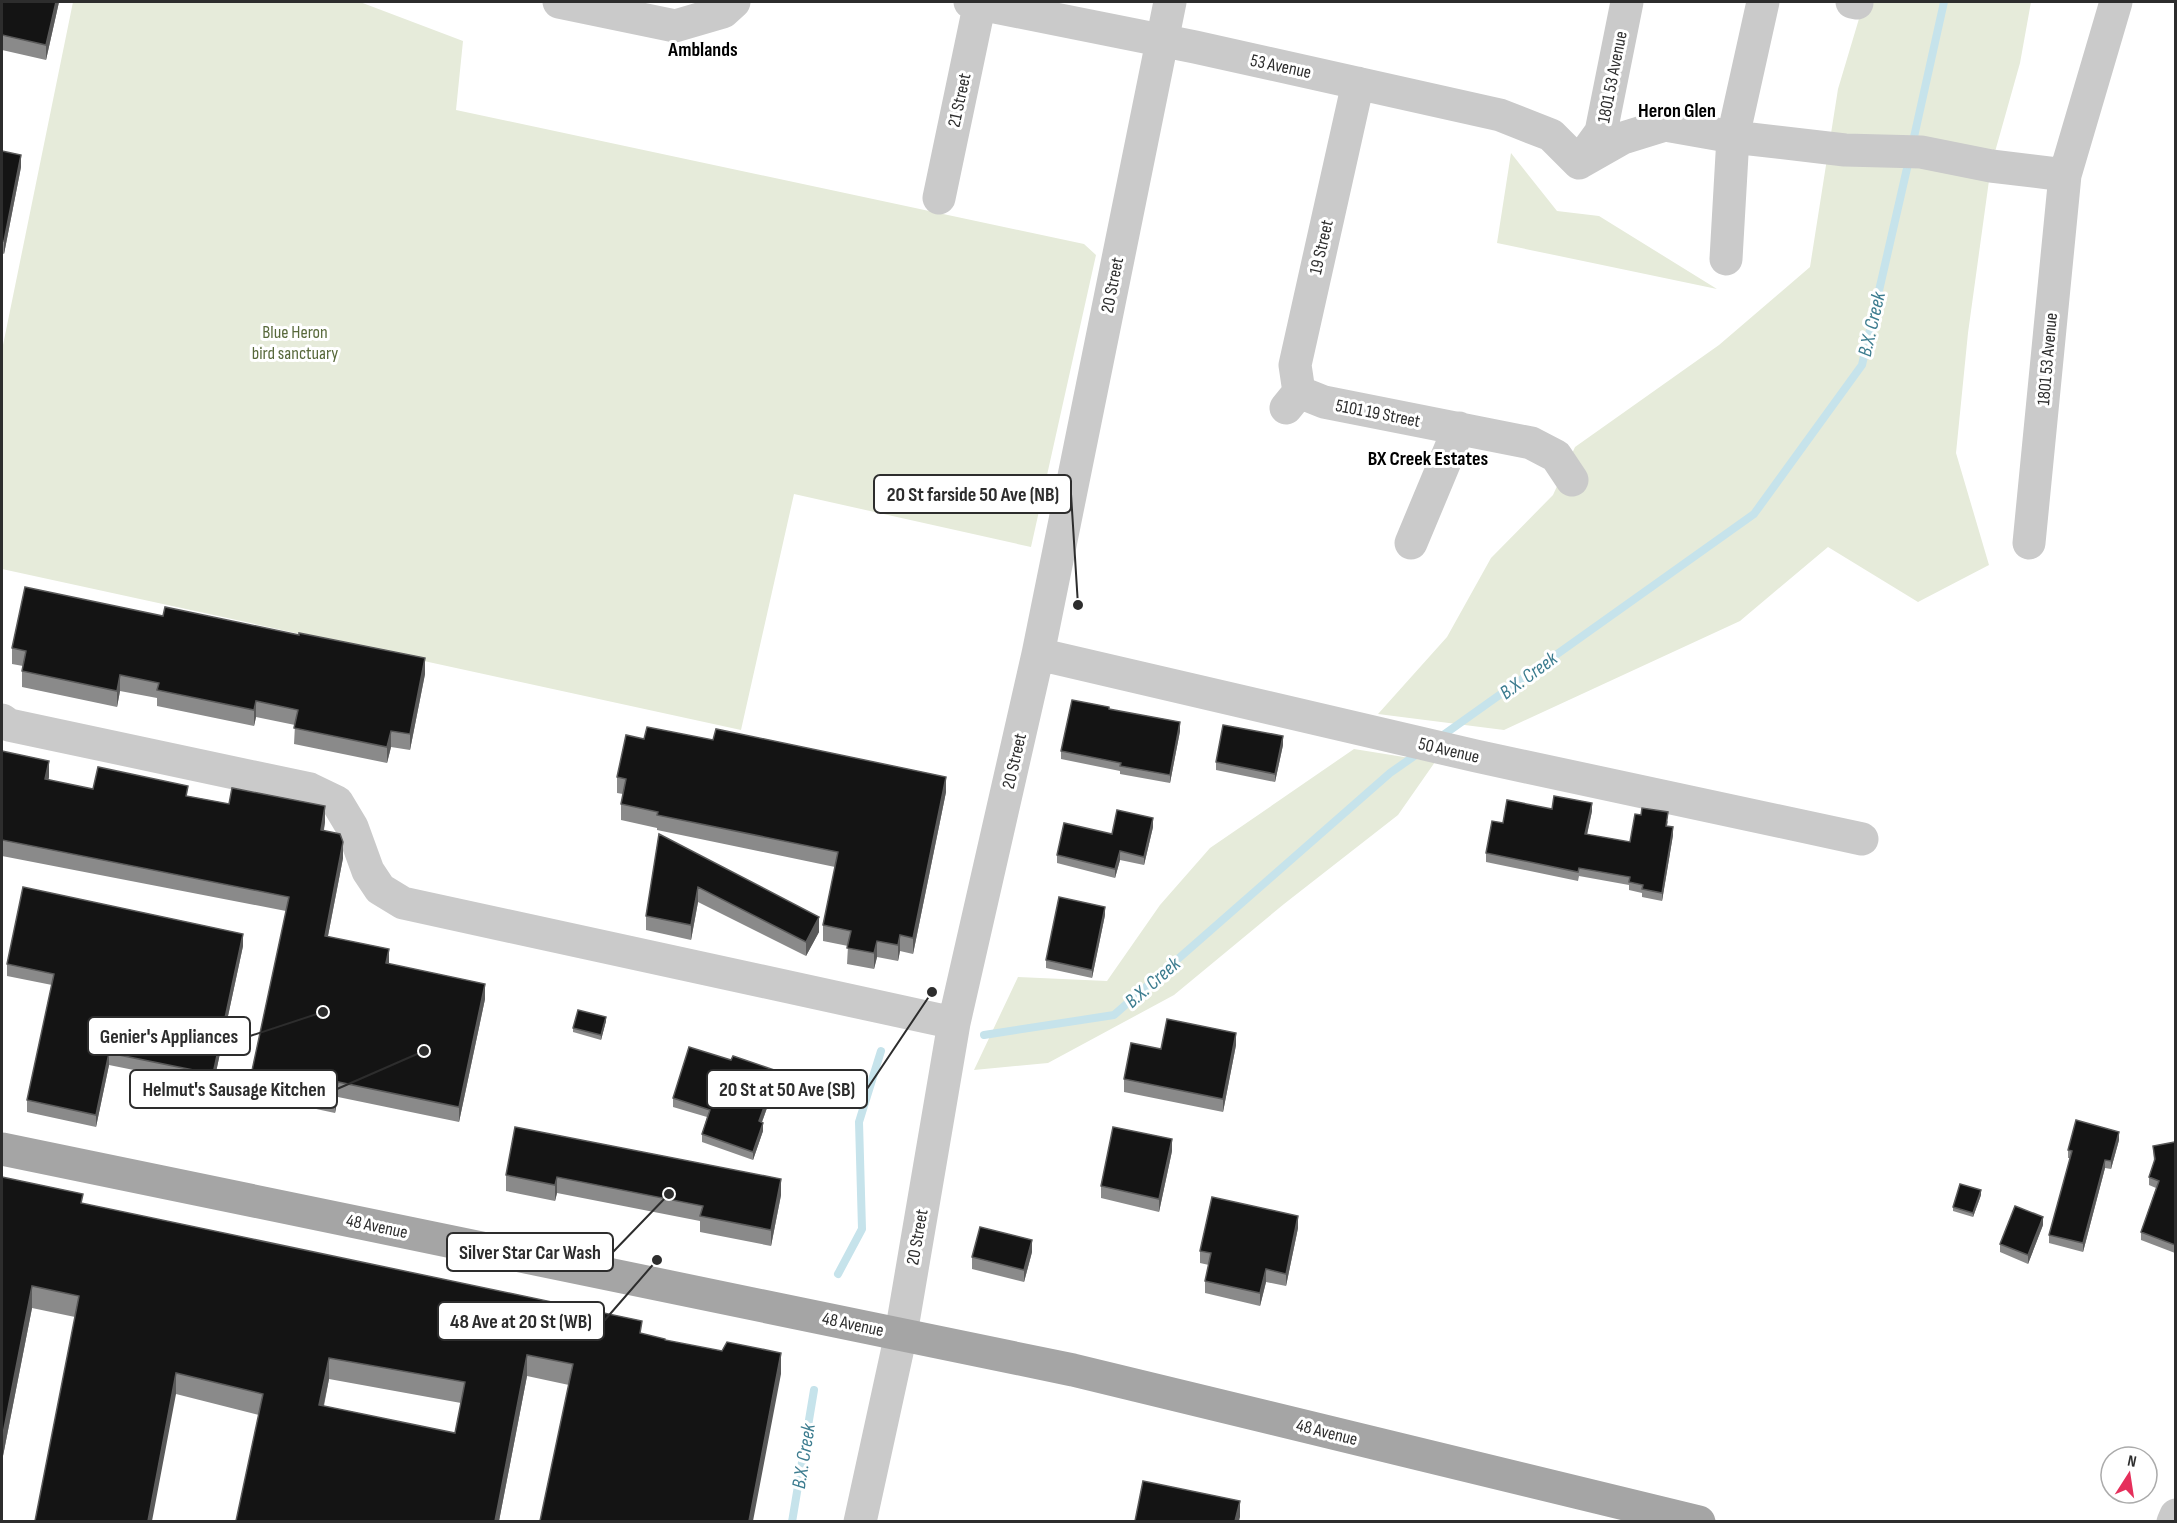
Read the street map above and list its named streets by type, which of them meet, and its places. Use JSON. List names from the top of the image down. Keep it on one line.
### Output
{"streets":{"main road":["48 Avenue"],"street":["53 Avenue","1801 53 Avenue","21 Street","19 Street","20 Street","5101 19 Street","50 Avenue"]},"crossings":[["53 Avenue","1801 53 Avenue"],["53 Avenue","21 Street"],["53 Avenue","19 Street"],["53 Avenue","20 Street"],["19 Street","5101 19 Street"],["20 Street","50 Avenue"],["20 Street","48 Avenue"]],"districts":["Amblands","Heron Glen","BX Creek Estates"],"water":["B.X. Creek"],"parks":["Blue Heron bird sanctuary"],"places":["20 St farside 50 Ave (NB)","20 St at 50 Ave (SB)","Genier's Appliances","Helmut's Sausage Kitchen","Silver Star Car Wash","48 Ave at 20 St (WB)"],"north":"top"}
